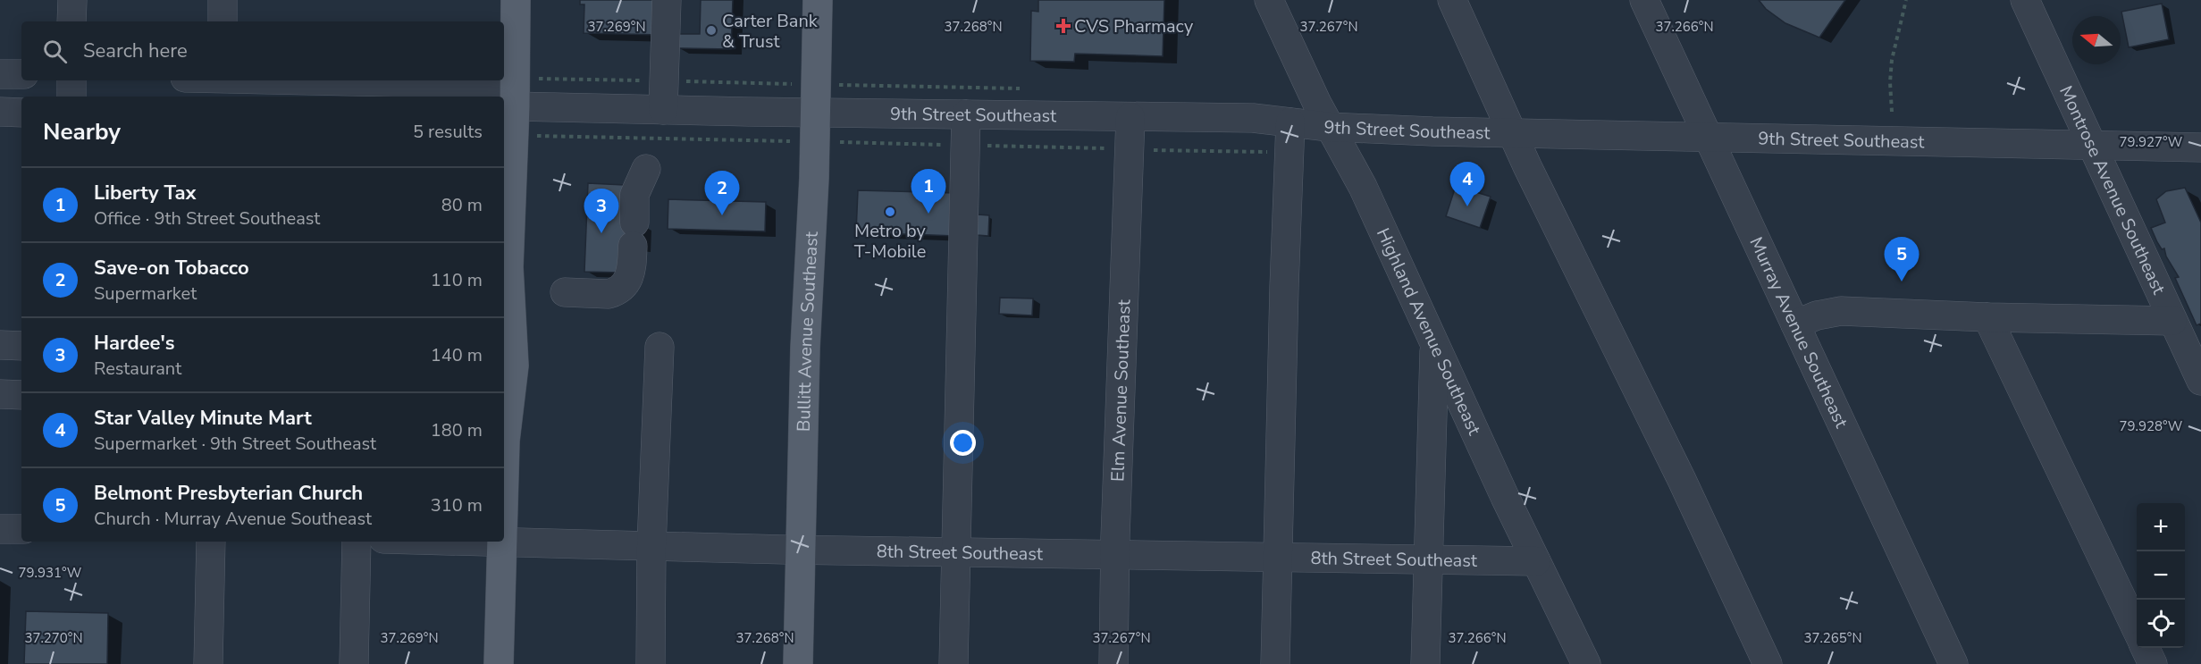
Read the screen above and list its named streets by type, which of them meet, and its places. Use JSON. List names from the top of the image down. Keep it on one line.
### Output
{"streets":{"main road":["Bullitt Avenue Southeast"],"street":["9th Street Southeast","Montrose Avenue Southeast","Highland Avenue Southeast","Murray Avenue Southeast","Elm Avenue Southeast","8th Street Southeast"]},"crossings":[["9th Street Southeast","Montrose Avenue Southeast"],["9th Street Southeast","Bullitt Avenue Southeast"],["9th Street Southeast","Highland Avenue Southeast"],["9th Street Southeast","Murray Avenue Southeast"],["9th Street Southeast","Elm Avenue Southeast"],["Bullitt Avenue Southeast","8th Street Southeast"],["Highland Avenue Southeast","8th Street Southeast"],["Elm Avenue Southeast","8th Street Southeast"]],"places":{"health":["CVS Pharmacy"],"other":["Carter Bank & Trust","Metro by T-Mobile"]},"north":"left","page":{"search":"Search here","heading":["Nearby","5 results"],"pins":["4","1","2","3","5"],"list":[{"mark":"1","name":"Liberty Tax","note":"Office · 9th Street Southeast","value":"80 m"},{"mark":"2","name":"Save-on Tobacco","note":"Supermarket","value":"110 m"},{"mark":"3","name":"Hardee's","note":"Restaurant","value":"140 m"},{"mark":"4","name":"Star Valley Minute Mart","note":"Supermarket · 9th Street Southeast","value":"180 m"},{"mark":"5","name":"Belmont Presbyterian Church","note":"Church · Murray Avenue Southeast","value":"310 m"}],"map_buttons":["+","−"]},"coordinates":["37.269°N","37.268°N","37.267°N","37.266°N","79.927°W","79.928°W","79.931°W","37.270°N","37.265°N"]}
